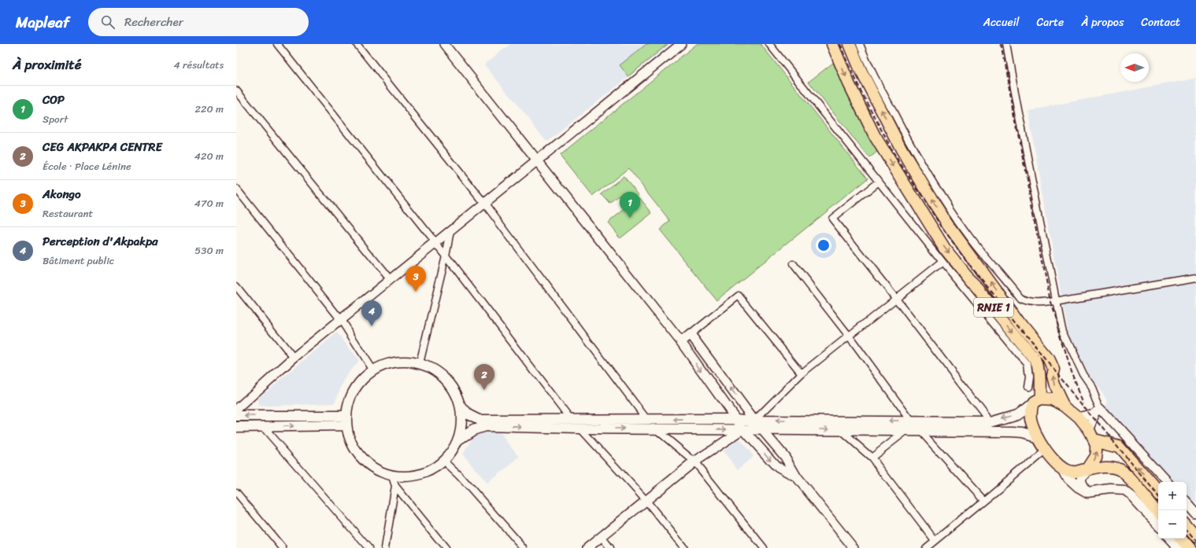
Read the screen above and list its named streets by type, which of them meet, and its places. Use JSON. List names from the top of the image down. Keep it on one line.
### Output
{"streets":{"highway":["RNIE 1"]},"north":"left","page":{"header":"Mapleaf","search":"Rechercher","nav":["Accueil","Carte","À propos","Contact"],"heading":["À proximité","4 résultats"],"list":[{"mark":"1","name":"COP","note":"Sport","value":"220 m"},{"mark":"2","name":"CEG AKPAKPA CENTRE","note":"École · Place Lénine","value":"420 m"},{"mark":"3","name":"Akongo","note":"Restaurant","value":"470 m"},{"mark":"4","name":"Perception d'Akpakpa","note":"Bâtiment public","value":"530 m"}],"pins":["1","3","4","2"],"map_buttons":["+","−"]}}
